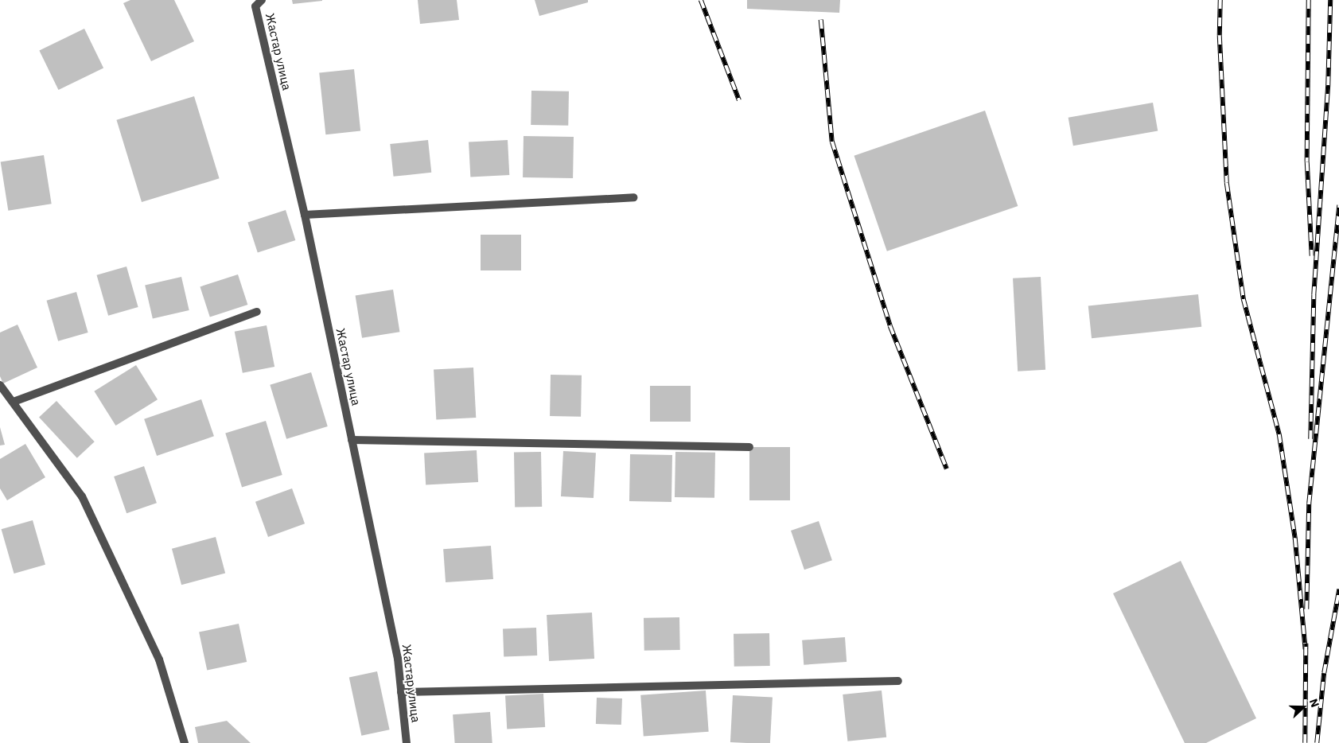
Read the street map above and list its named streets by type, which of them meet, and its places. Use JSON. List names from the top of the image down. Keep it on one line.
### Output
{"streets":{"street":["Жастар улица"]},"north":"right"}
